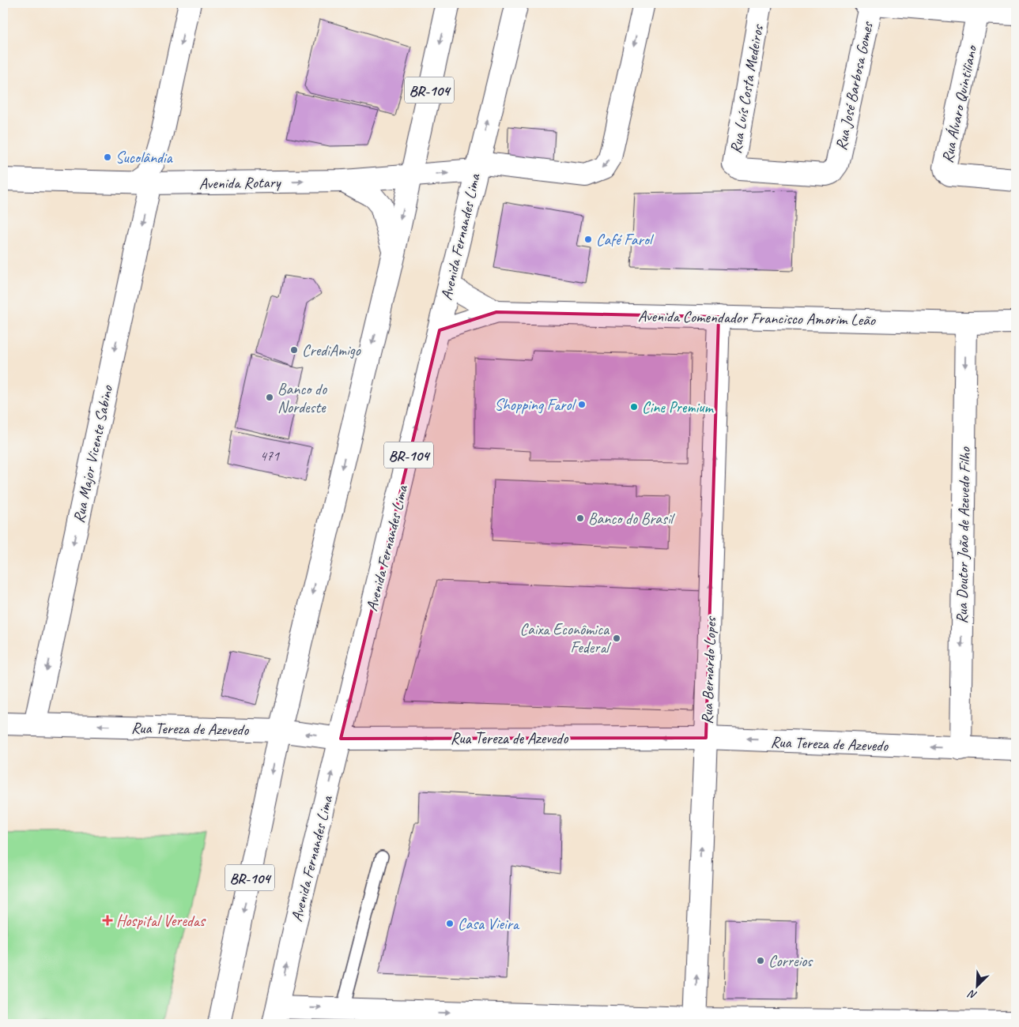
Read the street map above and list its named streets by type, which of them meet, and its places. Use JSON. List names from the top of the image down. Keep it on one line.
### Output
{"streets":{"main road":["Rua José Barbosa Gomes","Rua Luís Costa Medeiros","BR-104","Rua Álvaro Quintiliano","Avenida Rotary","Avenida Fernandes Lima","Avenida Comendador Francisco Amorim Leão","Rua Major Vicente Sabino","Rua Doutor João de Azevedo Filho","Rua Bernardo Lopes","Rua Tereza de Azevedo"]},"crossings":[["Rua José Barbosa Gomes","Rua Luís Costa Medeiros"],["BR-104","Avenida Rotary"],["BR-104","Rua Tereza de Azevedo"],["Avenida Rotary","Avenida Fernandes Lima"],["Avenida Rotary","Rua Major Vicente Sabino"],["Avenida Fernandes Lima","Avenida Comendador Francisco Amorim Leão"],["Avenida Fernandes Lima","Rua Tereza de Azevedo"],["Avenida Comendador Francisco Amorim Leão","Rua Doutor João de Azevedo Filho"],["Avenida Comendador Francisco Amorim Leão","Rua Bernardo Lopes"],["Rua Major Vicente Sabino","Rua Tereza de Azevedo"],["Rua Doutor João de Azevedo Filho","Rua Tereza de Azevedo"],["Rua Bernardo Lopes","Rua Tereza de Azevedo"]],"one_way":["Rua Major Vicente Sabino","Rua Doutor João de Azevedo Filho","Rua Bernardo Lopes","Rua Tereza de Azevedo"],"places":{"other":["Sucolândia","Café Farol","CrediAmigo","Banco do Nordeste","Shopping Farol","Cine Premium","Banco do Brasil","Caixa Econômica Federal","Casa Vieira","Correios"],"health":["Hospital Veredas"]},"house_numbers":["471"],"north":"bottom left"}
